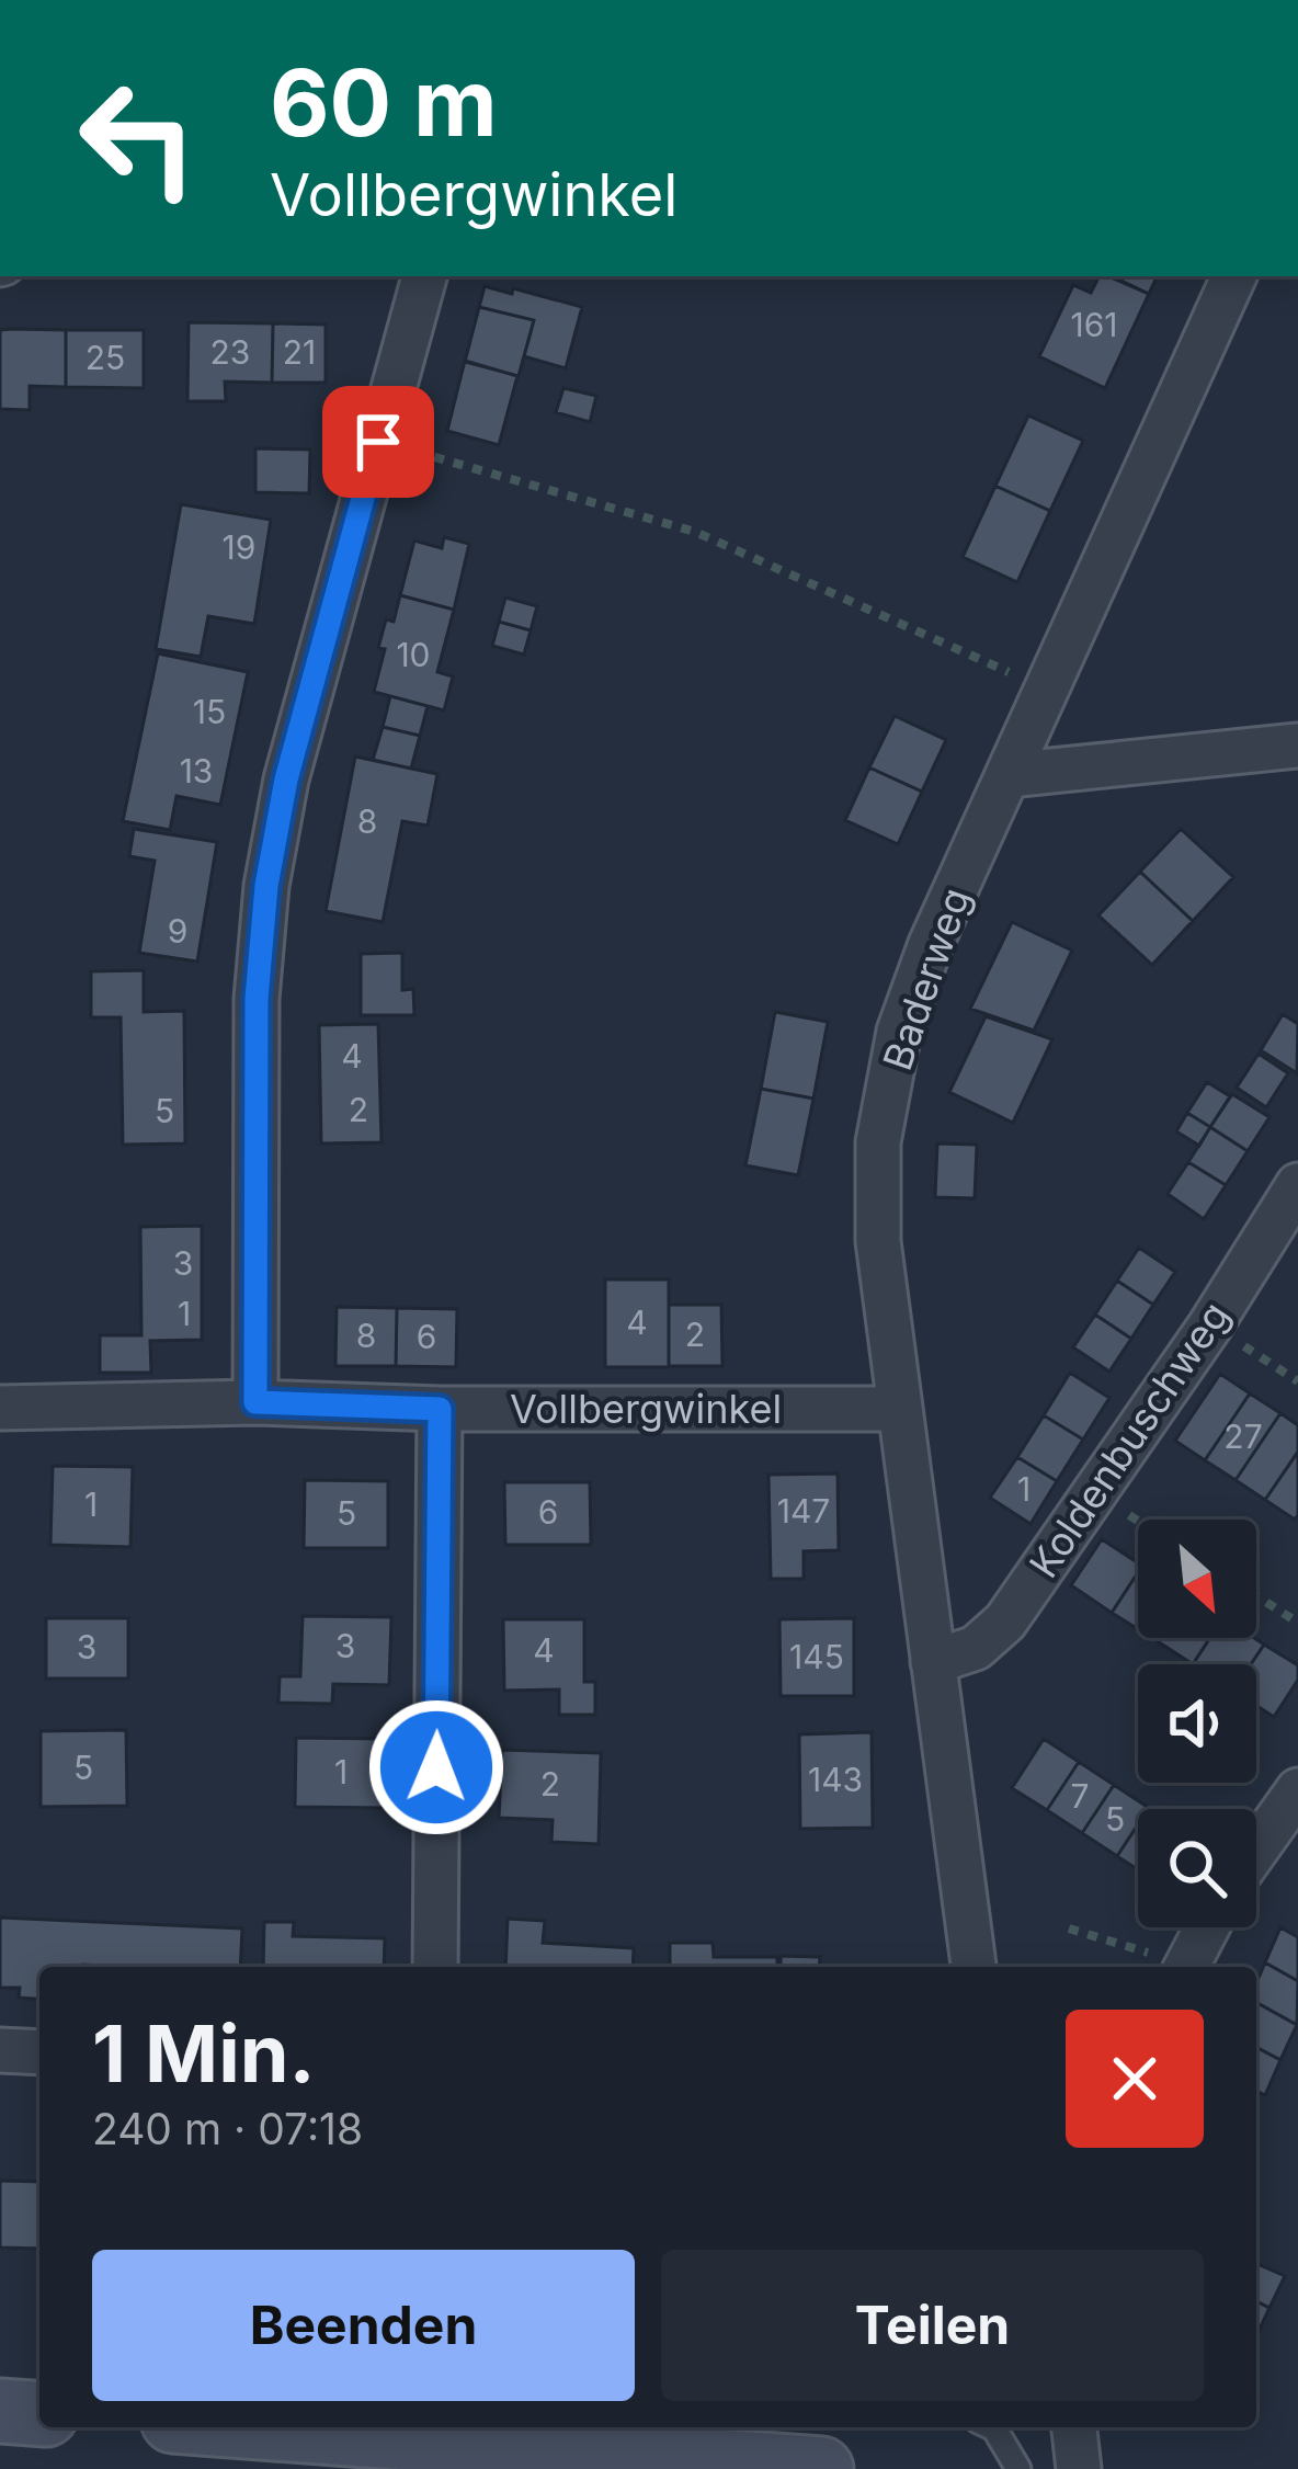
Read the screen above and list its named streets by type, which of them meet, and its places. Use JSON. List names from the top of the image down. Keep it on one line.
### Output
{"streets":{"street":["Baderweg","Vollbergwinkel","Koldenbuschweg"]},"crossings":[["Baderweg","Vollbergwinkel"],["Baderweg","Koldenbuschweg"]],"house_numbers":["161","23","21","25","19","10","15","13","8","9","4","2","5","3","1","4","2","8","6","27","1","1","147","6","5","3","3","4","145","5","1","143","2","7","5"],"north":"bottom right","page":{"turn":["60 m","Vollbergwinkel"],"heading":["1 Min.","240 m · 07:18"],"buttons":["Beenden","Teilen"]}}
